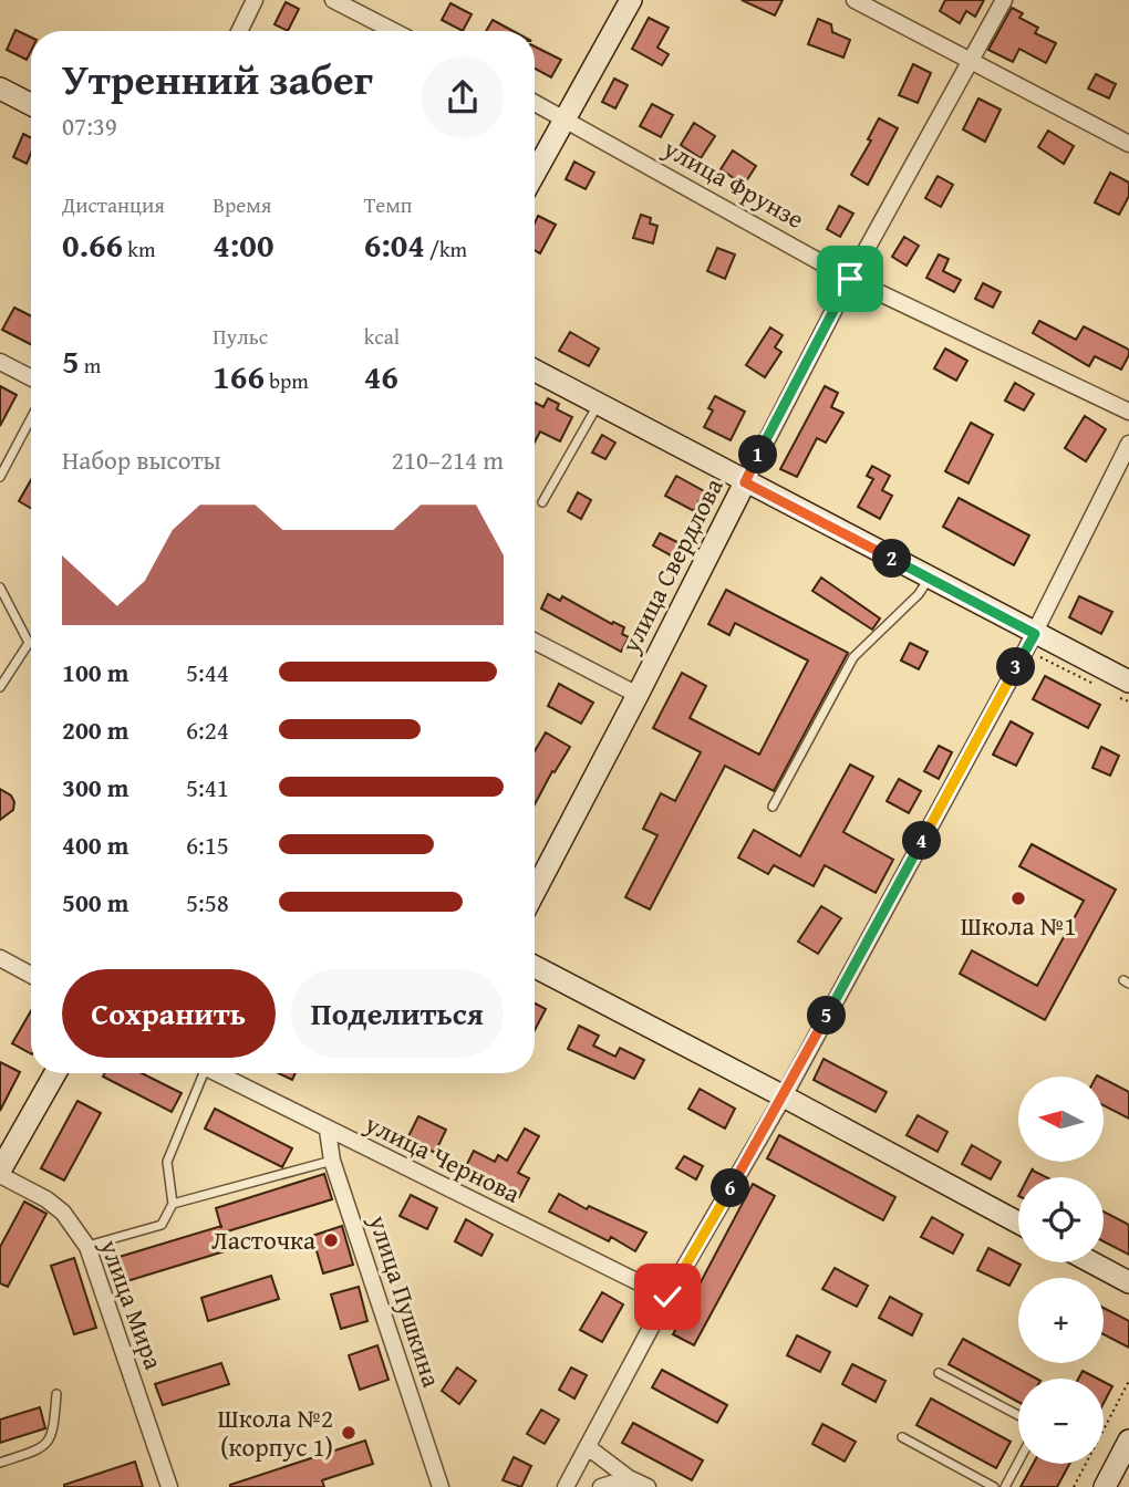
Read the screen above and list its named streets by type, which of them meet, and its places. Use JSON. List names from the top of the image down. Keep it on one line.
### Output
{"streets":{"street":["улица Фрунзе","улица Свердлова","улица Чернова","улица Пушкина","улица Мира"]},"crossings":[["улица Фрунзе","улица Свердлова"],["улица Чернова","улица Пушкина"]],"places":["Школа №1","Ласточка","Школа №2 (корпус 1)"],"north":"left","page":{"heading":["Утренний забег","07:39"],"stats":[["Дистанция","0.66 km"],["Время","4:00"],["Темп","6:04 /km"],["5 m"],["Пульс","166 bpm"],["kcal","46"]],"chart":["Набор высоты","210–214 m"],"pins":["1","2","3","4","5","6"],"list":[{"name":"100 m","note":"5:44"},{"name":"200 m","note":"6:24"},{"name":"300 m","note":"5:41"},{"name":"400 m","note":"6:15"},{"name":"500 m","note":"5:58"}],"buttons":["Сохранить","Поделиться"],"map_buttons":["+","−"]}}
